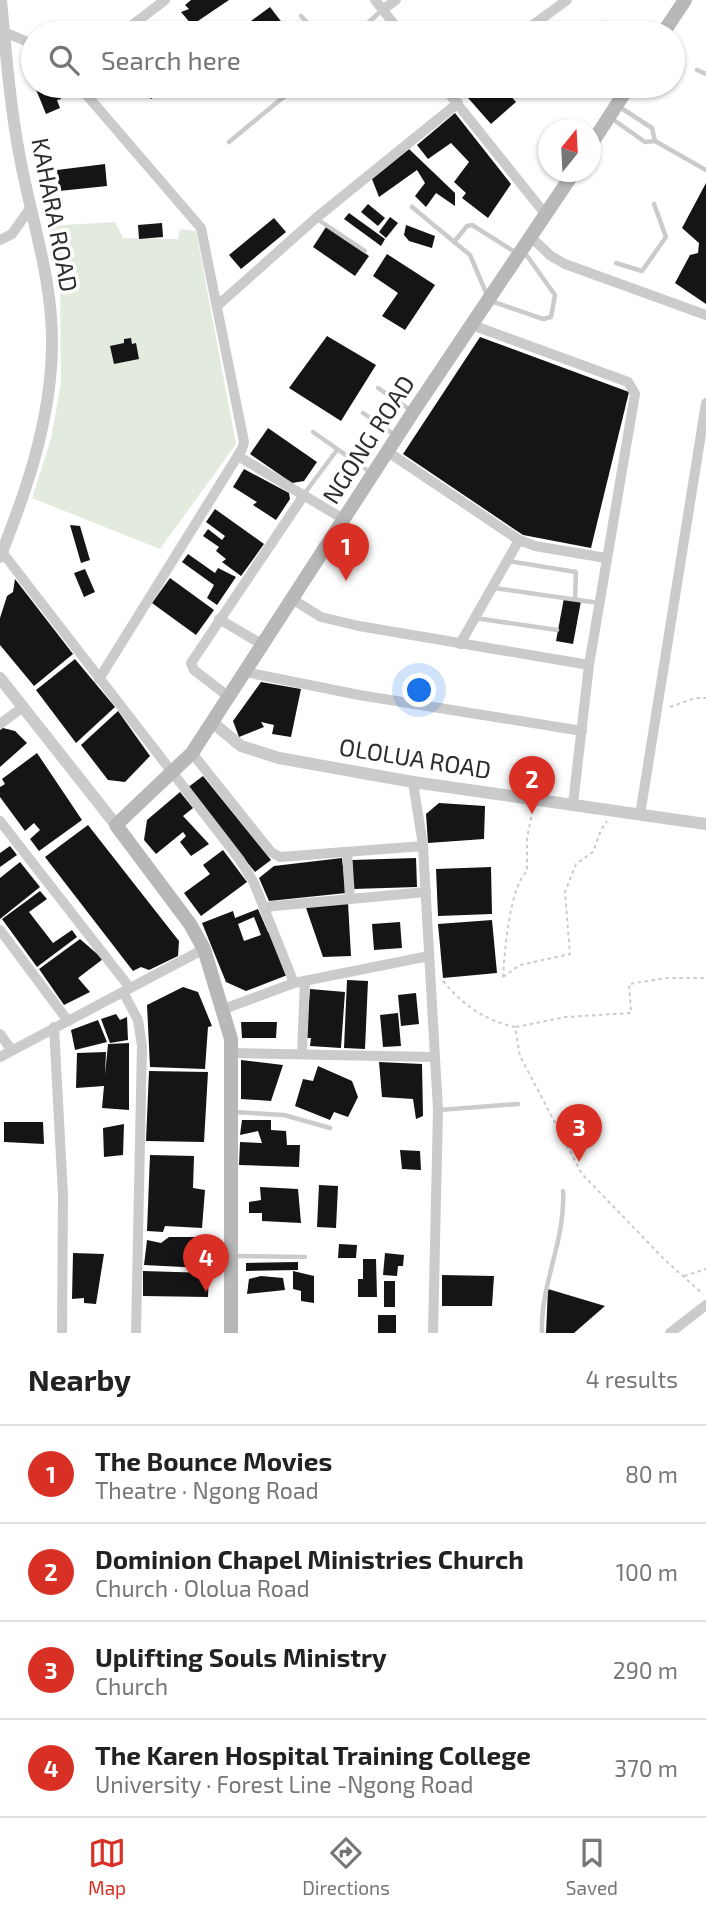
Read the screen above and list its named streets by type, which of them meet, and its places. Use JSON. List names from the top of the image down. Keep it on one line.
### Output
{"streets":{"main road":["NGONG ROAD"],"street":["KAHARA ROAD","OLOLUA ROAD"]},"crossings":[["NGONG ROAD","OLOLUA ROAD"]],"north":"top","page":{"search":"Search here","pins":["1","2","3","4"],"heading":["Nearby","4 results"],"list":[{"mark":"1","name":"The Bounce Movies","note":"Theatre · Ngong Road","value":"80 m"},{"mark":"2","name":"Dominion Chapel Ministries Church","note":"Church · Ololua Road","value":"100 m"},{"mark":"3","name":"Uplifting Souls Ministry","note":"Church","value":"290 m"},{"mark":"4","name":"The Karen Hospital Training College","note":"University · Forest Line -Ngong Road","value":"370 m"}],"nav":["Map","Directions","Saved"]}}
